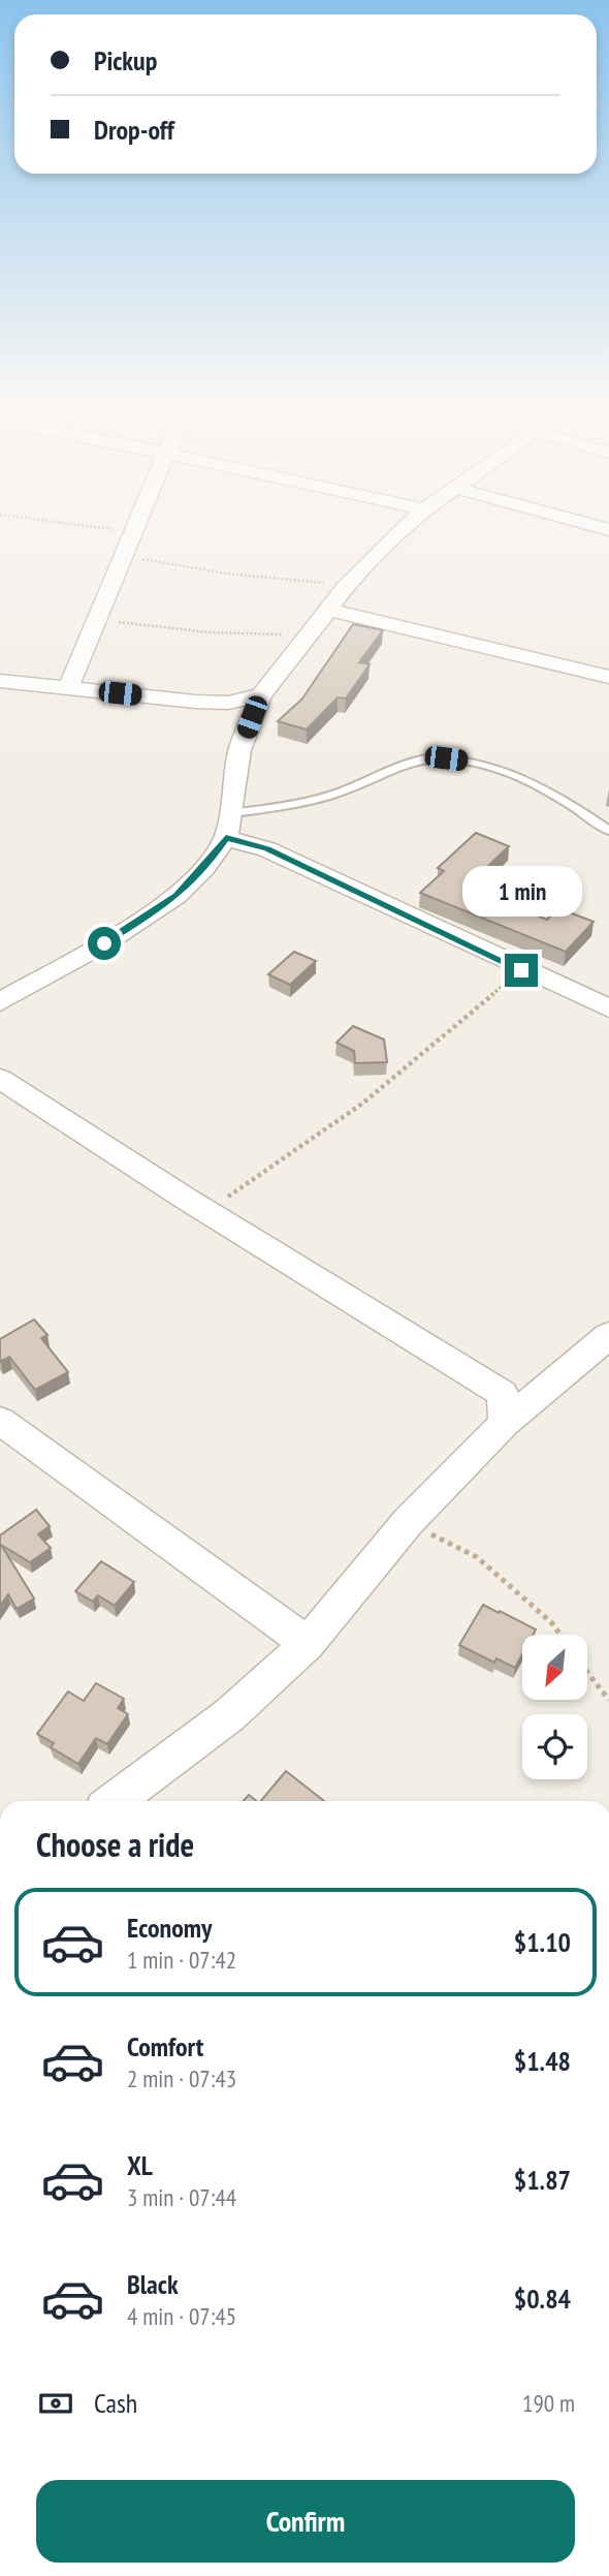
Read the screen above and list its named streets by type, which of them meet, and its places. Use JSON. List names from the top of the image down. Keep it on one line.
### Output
{"north":"bottom left","page":{"banner":["Pickup","Drop-off"],"bubble":"1 min","heading":"Choose a ride","list":[{"name":"Economy","note":"1 min · 07:42","value":"$1.10"},{"name":"Comfort","note":"2 min · 07:43","value":"$1.48"},{"name":"XL","note":"3 min · 07:44","value":"$1.87"},{"name":"Black","note":"4 min · 07:45","value":"$0.84"}],"pay":["Cash","190 m"],"buttons":"Confirm"}}
